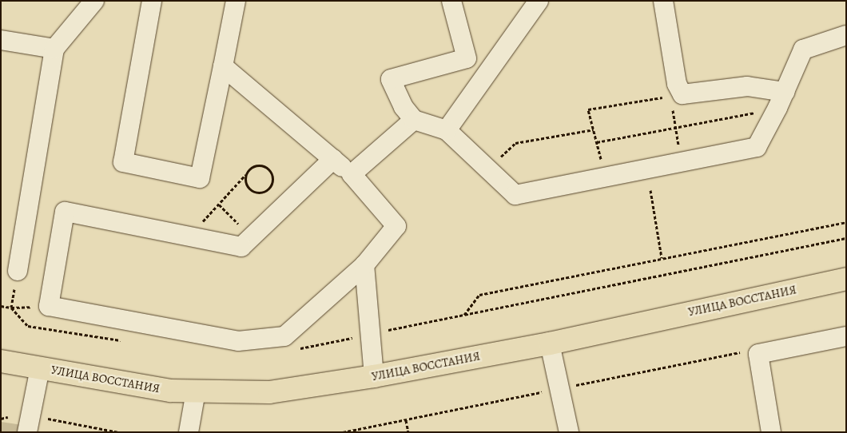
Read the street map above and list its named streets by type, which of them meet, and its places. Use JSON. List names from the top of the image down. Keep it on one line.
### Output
{"streets":{"main road":["УЛИЦА ВОССТАНИЯ"]}}
